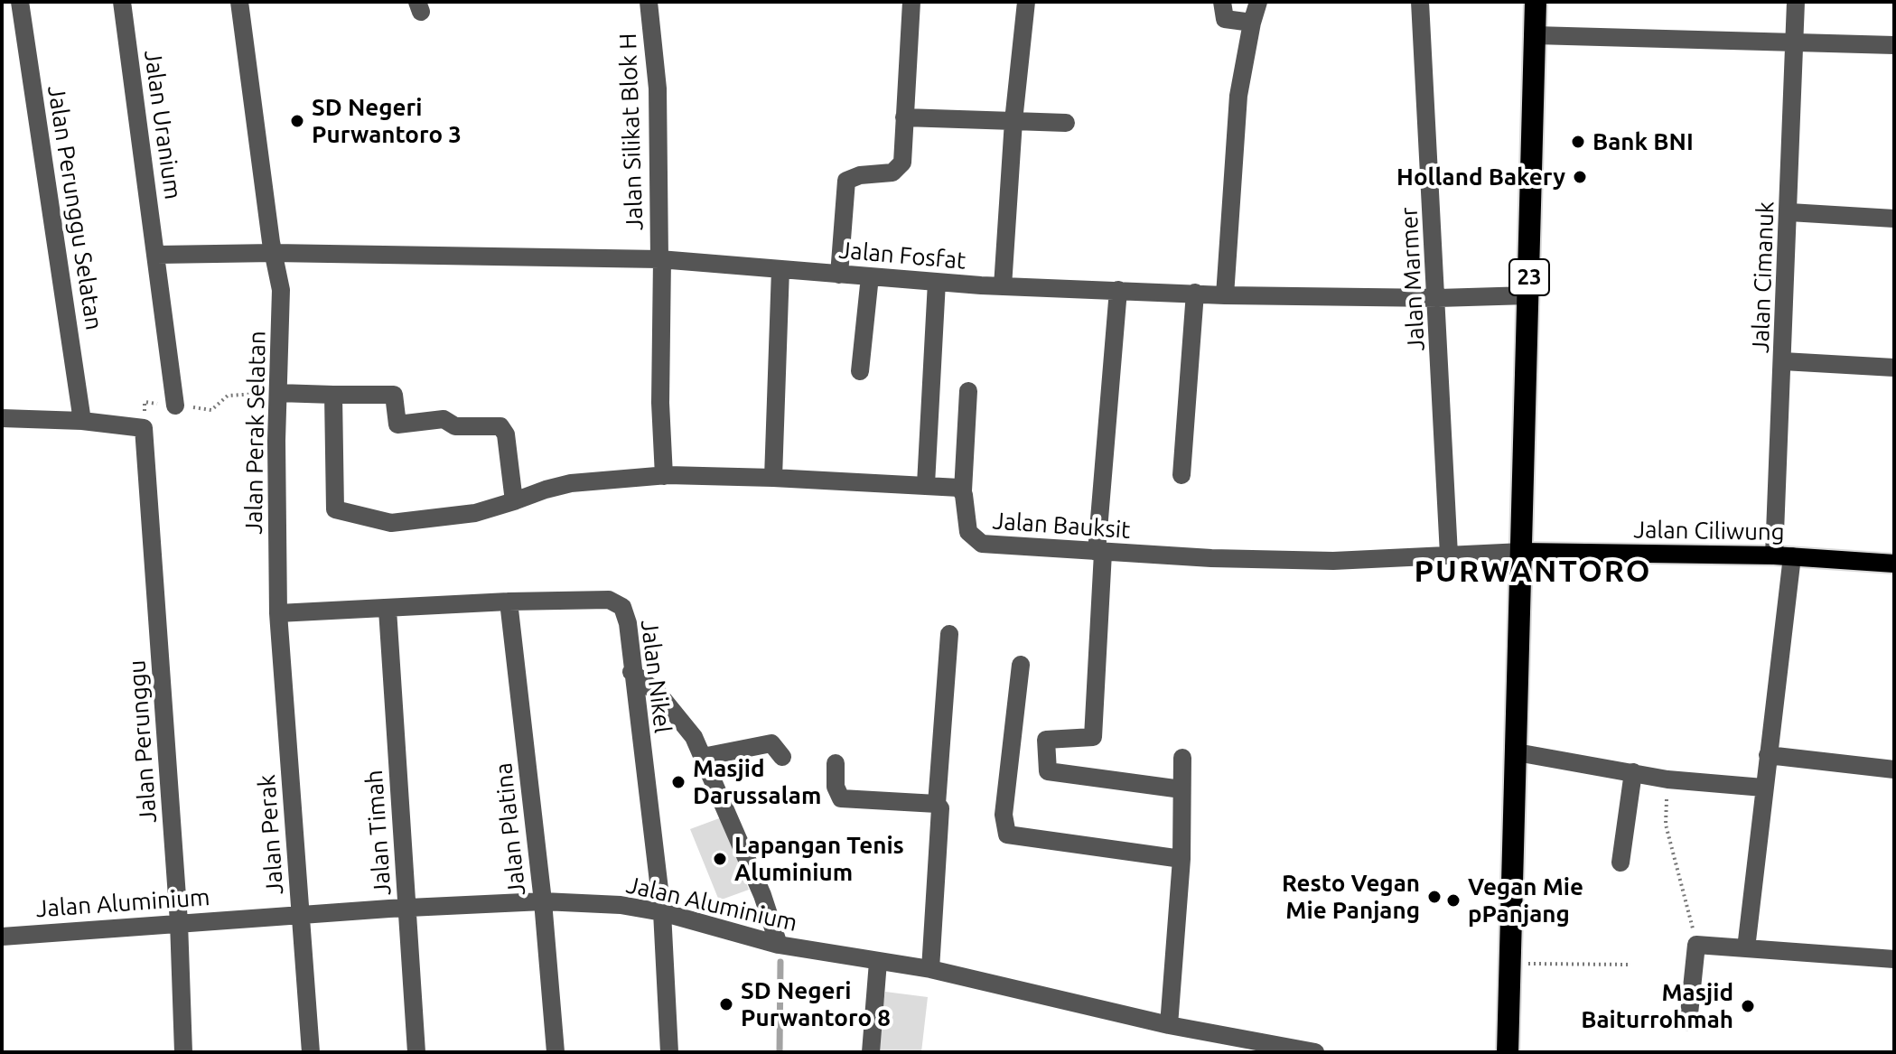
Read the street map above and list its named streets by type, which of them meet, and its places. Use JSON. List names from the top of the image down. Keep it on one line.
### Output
{"streets":{"highway":["23"],"main road":["Jalan Ciliwung"],"street":["Jalan Uranium","Jalan Silikat Blok H","Jalan Perunggu Selatan","Jalan Fosfat","Jalan Cimanuk","Jalan Marmer","Jalan Perak Selatan","Jalan Bauksit","Jalan Nikel","Jalan Perunggu","Jalan Platina","Jalan Timah","Jalan Perak","Jalan Aluminium"]},"crossings":[["Jalan Silikat Blok H","Jalan Fosfat"],["Jalan Silikat Blok H","Jalan Bauksit"],["Jalan Perunggu Selatan","Jalan Perunggu"],["Jalan Fosfat","23"],["Jalan Fosfat","Jalan Marmer"],["Jalan Fosfat","Jalan Perak Selatan"],["23","Jalan Bauksit"],["23","Jalan Ciliwung"],["Jalan Cimanuk","Jalan Ciliwung"],["Jalan Marmer","Jalan Bauksit"],["Jalan Perak Selatan","Jalan Nikel"],["Jalan Perak Selatan","Jalan Perak"],["Jalan Bauksit","Jalan Ciliwung"],["Jalan Nikel","Jalan Platina"],["Jalan Nikel","Jalan Timah"],["Jalan Nikel","Jalan Perak"],["Jalan Nikel","Jalan Aluminium"],["Jalan Perunggu","Jalan Aluminium"],["Jalan Platina","Jalan Aluminium"],["Jalan Timah","Jalan Aluminium"],["Jalan Perak","Jalan Aluminium"]],"districts":["PURWANTORO"],"places":["SD Negeri Purwantoro 3","Bank BNI","Holland Bakery","Masjid Darussalam","Lapangan Tenis Aluminium","Resto Vegan Mie Panjang","Vegan Mie pPanjang","SD Negeri Purwantoro 8","Masjid Baiturrohmah"]}
